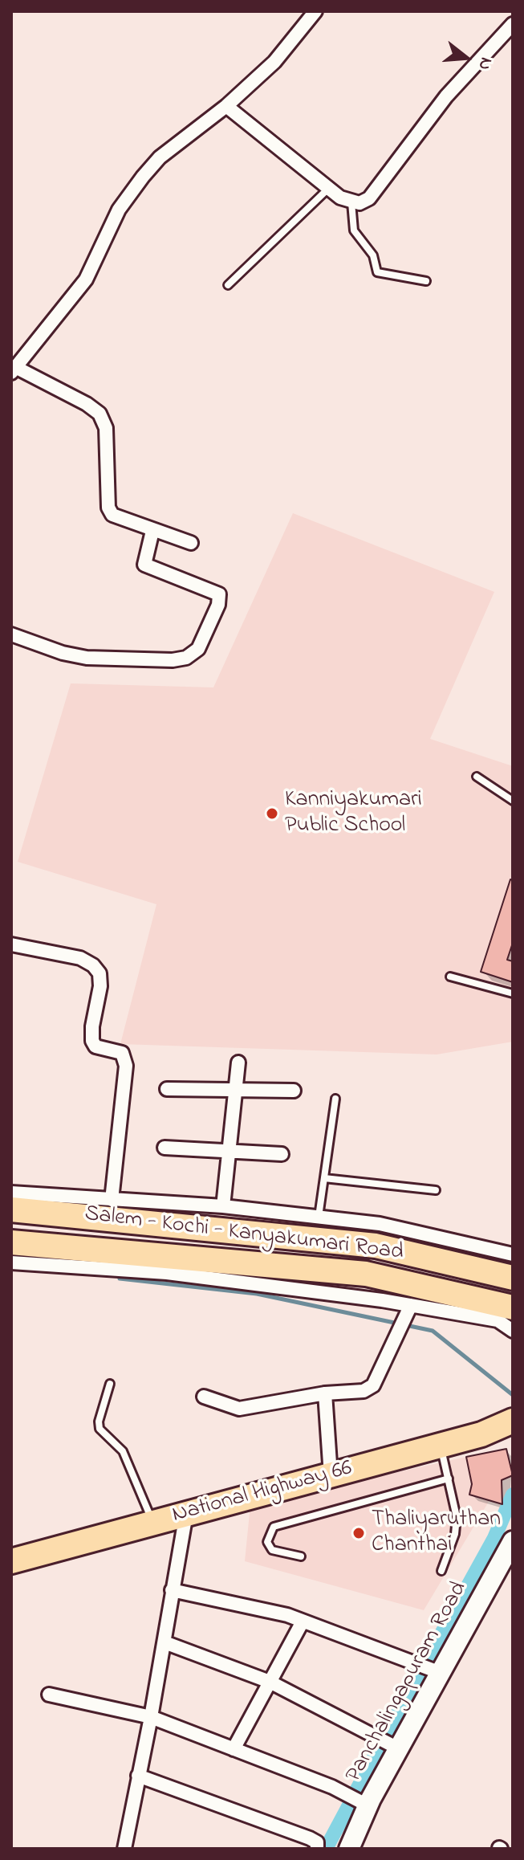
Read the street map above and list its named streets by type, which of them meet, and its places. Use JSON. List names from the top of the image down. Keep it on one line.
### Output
{"streets":{"highway":["Salem - Kochi - Kanyakumari Road","National Highway 66"],"street":["Panchalingapuram Road"]},"places":["Kanniyakumari Public School","Thaliyaruthan Chanthai"],"north":"right"}
